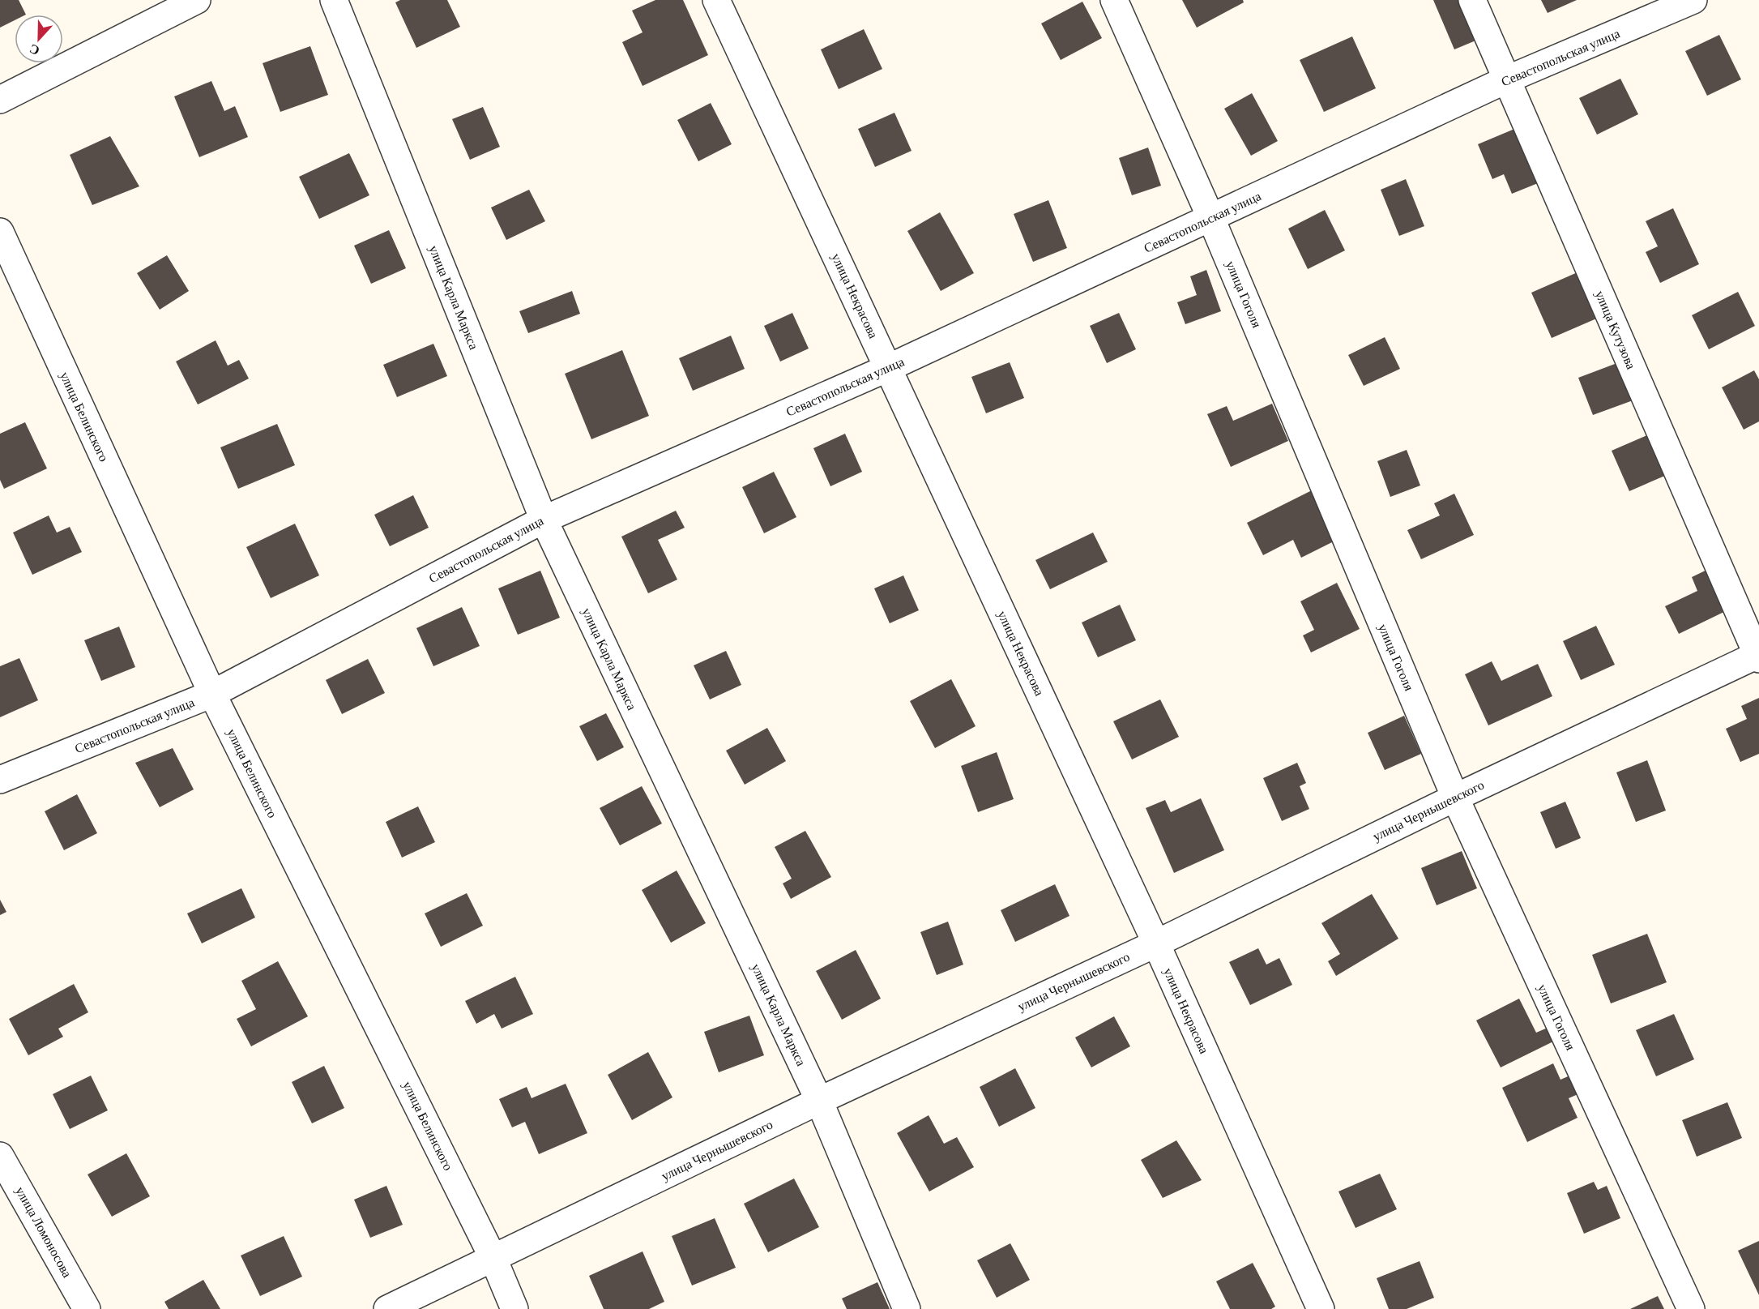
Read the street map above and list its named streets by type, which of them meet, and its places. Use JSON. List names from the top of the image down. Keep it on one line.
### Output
{"streets":{"street":["Севастопольская улица","улица Гоголя","улица Некрасова","улица Карла Маркса","улица Кутузова","улица Белинского","улица Чернышевского","улица Ломоносова"]},"crossings":[["Севастопольская улица","улица Гоголя"],["Севастопольская улица","улица Некрасова"],["Севастопольская улица","улица Карла Маркса"],["Севастопольская улица","улица Кутузова"],["Севастопольская улица","улица Белинского"],["улица Гоголя","улица Чернышевского"],["улица Некрасова","улица Чернышевского"],["улица Карла Маркса","улица Чернышевского"],["улица Кутузова","улица Чернышевского"],["улица Белинского","улица Чернышевского"]],"north":"bottom"}
